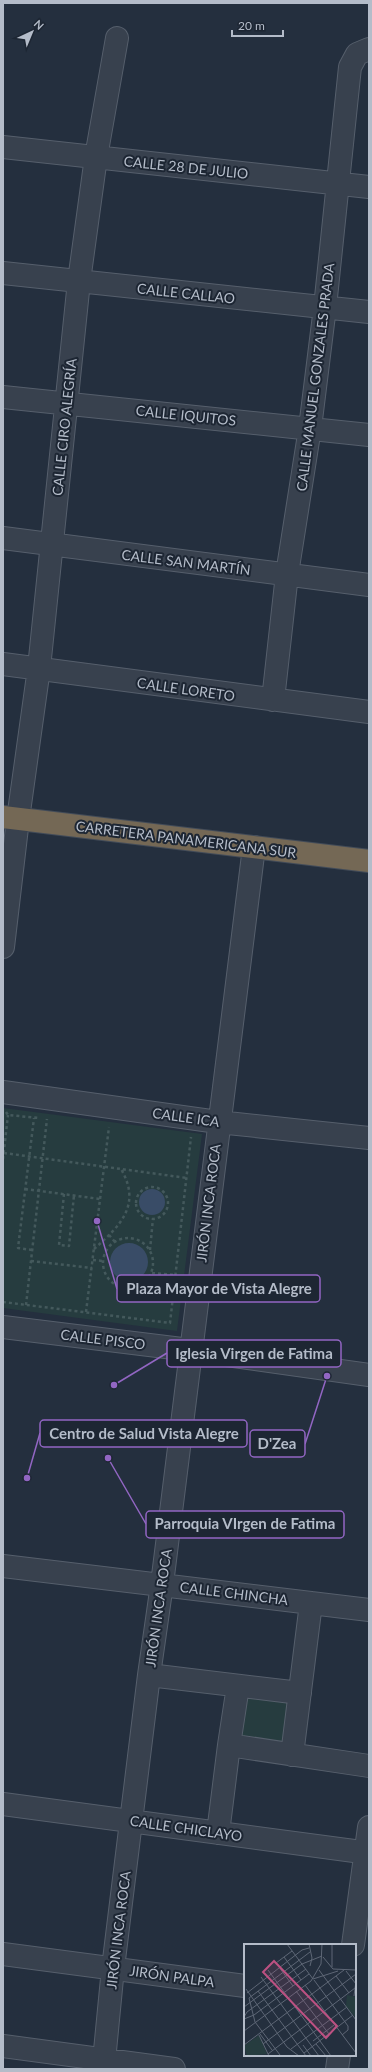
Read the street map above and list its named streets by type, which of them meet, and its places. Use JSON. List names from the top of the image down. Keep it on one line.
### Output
{"streets":{"highway":["CARRETERA PANAMERICANA SUR"],"street":["CALLE 28 DE JULIO","CALLE CALLAO","CALLE MANUEL GONZALES PRADA","CALLE IQUITOS","CALLE CIRO ALEGRÍA","CALLE SAN MARTÍN","CALLE LORETO","CALLE ICA","JIRÓN INCA ROCA","CALLE PISCO","CALLE CHINCHA","CALLE CHICLAYO","JIRÓN PALPA"]},"crossings":[["CALLE 28 DE JULIO","CALLE MANUEL GONZALES PRADA"],["CALLE 28 DE JULIO","CALLE CIRO ALEGRÍA"],["CALLE CALLAO","CALLE MANUEL GONZALES PRADA"],["CALLE CALLAO","CALLE CIRO ALEGRÍA"],["CALLE MANUEL GONZALES PRADA","CALLE IQUITOS"],["CALLE MANUEL GONZALES PRADA","CALLE SAN MARTÍN"],["CALLE MANUEL GONZALES PRADA","CALLE LORETO"],["CALLE IQUITOS","CALLE CIRO ALEGRÍA"],["CALLE CIRO ALEGRÍA","CALLE SAN MARTÍN"],["CALLE CIRO ALEGRÍA","CALLE LORETO"],["CALLE CIRO ALEGRÍA","CARRETERA PANAMERICANA SUR"],["CARRETERA PANAMERICANA SUR","JIRÓN INCA ROCA"],["CALLE ICA","JIRÓN INCA ROCA"],["JIRÓN INCA ROCA","CALLE PISCO"],["JIRÓN INCA ROCA","CALLE CHINCHA"],["JIRÓN INCA ROCA","CALLE CHICLAYO"],["JIRÓN INCA ROCA","JIRÓN PALPA"]],"places":["Plaza Mayor de Vista Alegre","D'Zea","Iglesia Virgen de Fatima","Parroquia VIrgen de Fatima","Centro de Salud Vista Alegre"],"scale_bar":"20 m","north":"top right"}
